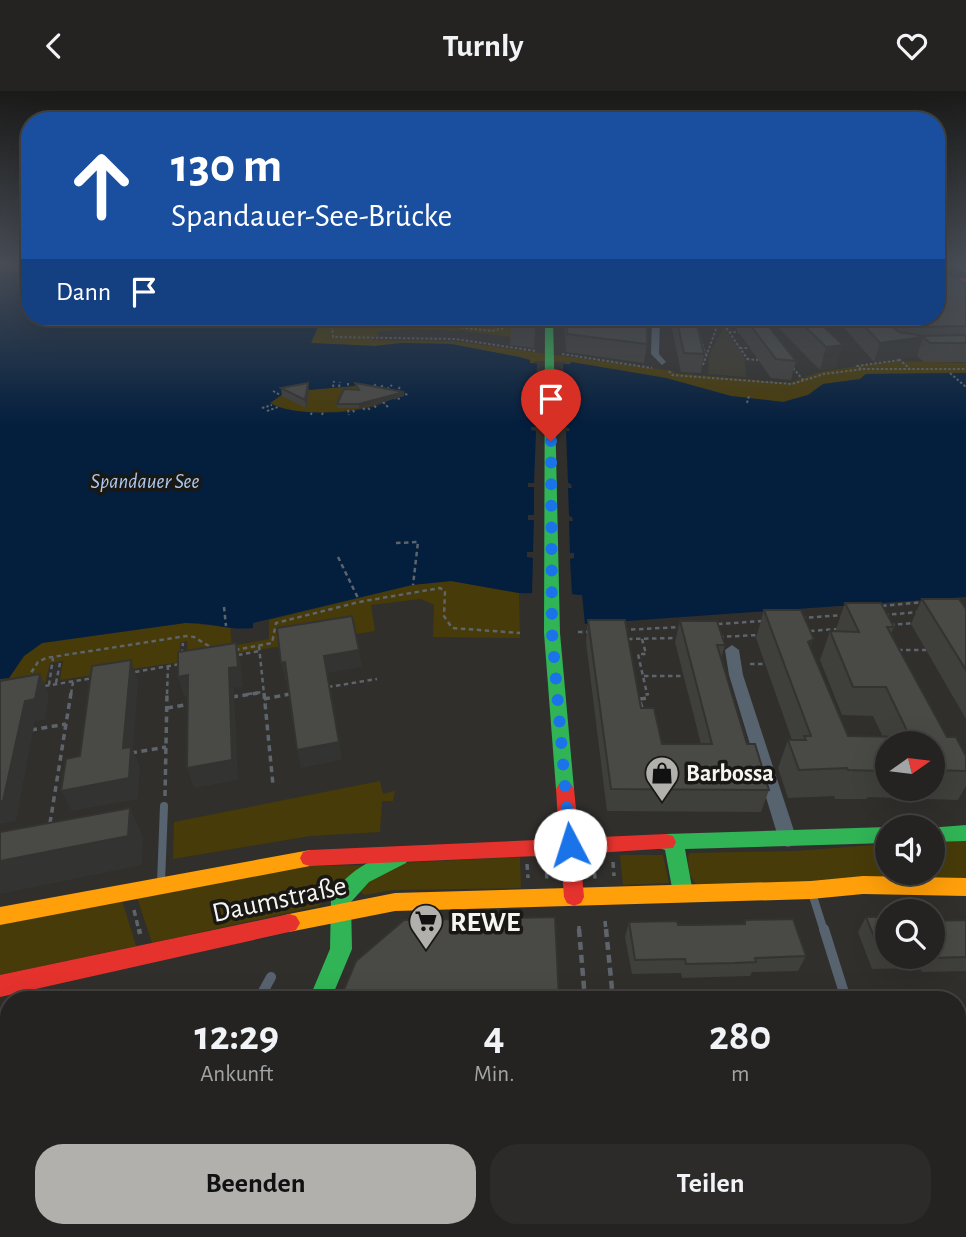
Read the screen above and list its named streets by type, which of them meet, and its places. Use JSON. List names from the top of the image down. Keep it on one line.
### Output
{"streets":{"main road":["Daumstraße"]},"water":["Spandauer See"],"places":{"shop":["Barbossa"],"supermarket":["REWE"]},"north":"right","page":{"header":"Turnly","turn":["130 m","Spandauer-See-Brücke"],"then":"Dann","eta":["12:29","Ankunft","4","Min.","280","m"],"buttons":["Beenden","Teilen"]}}
